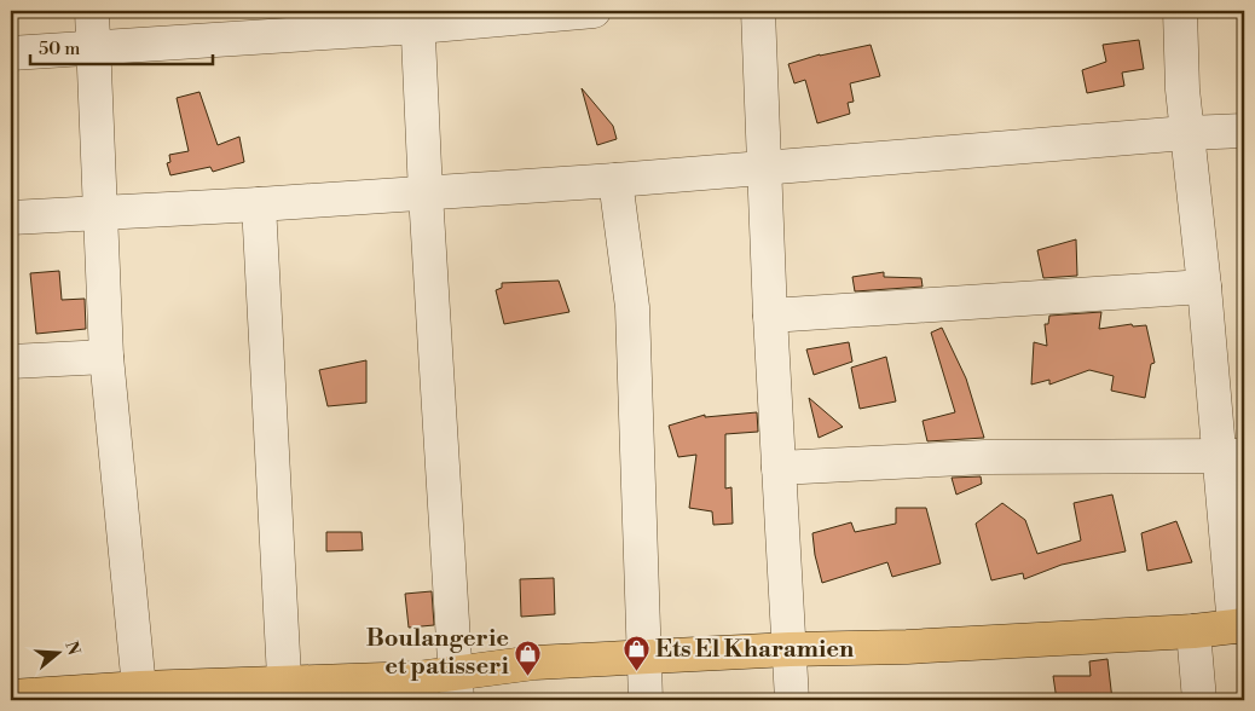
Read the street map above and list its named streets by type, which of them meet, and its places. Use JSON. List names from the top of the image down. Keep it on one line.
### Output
{"places":{"shop":["Ets El Kharamien","Boulangerie et patisseri"]},"scale_bar":"50 m","north":"right"}
